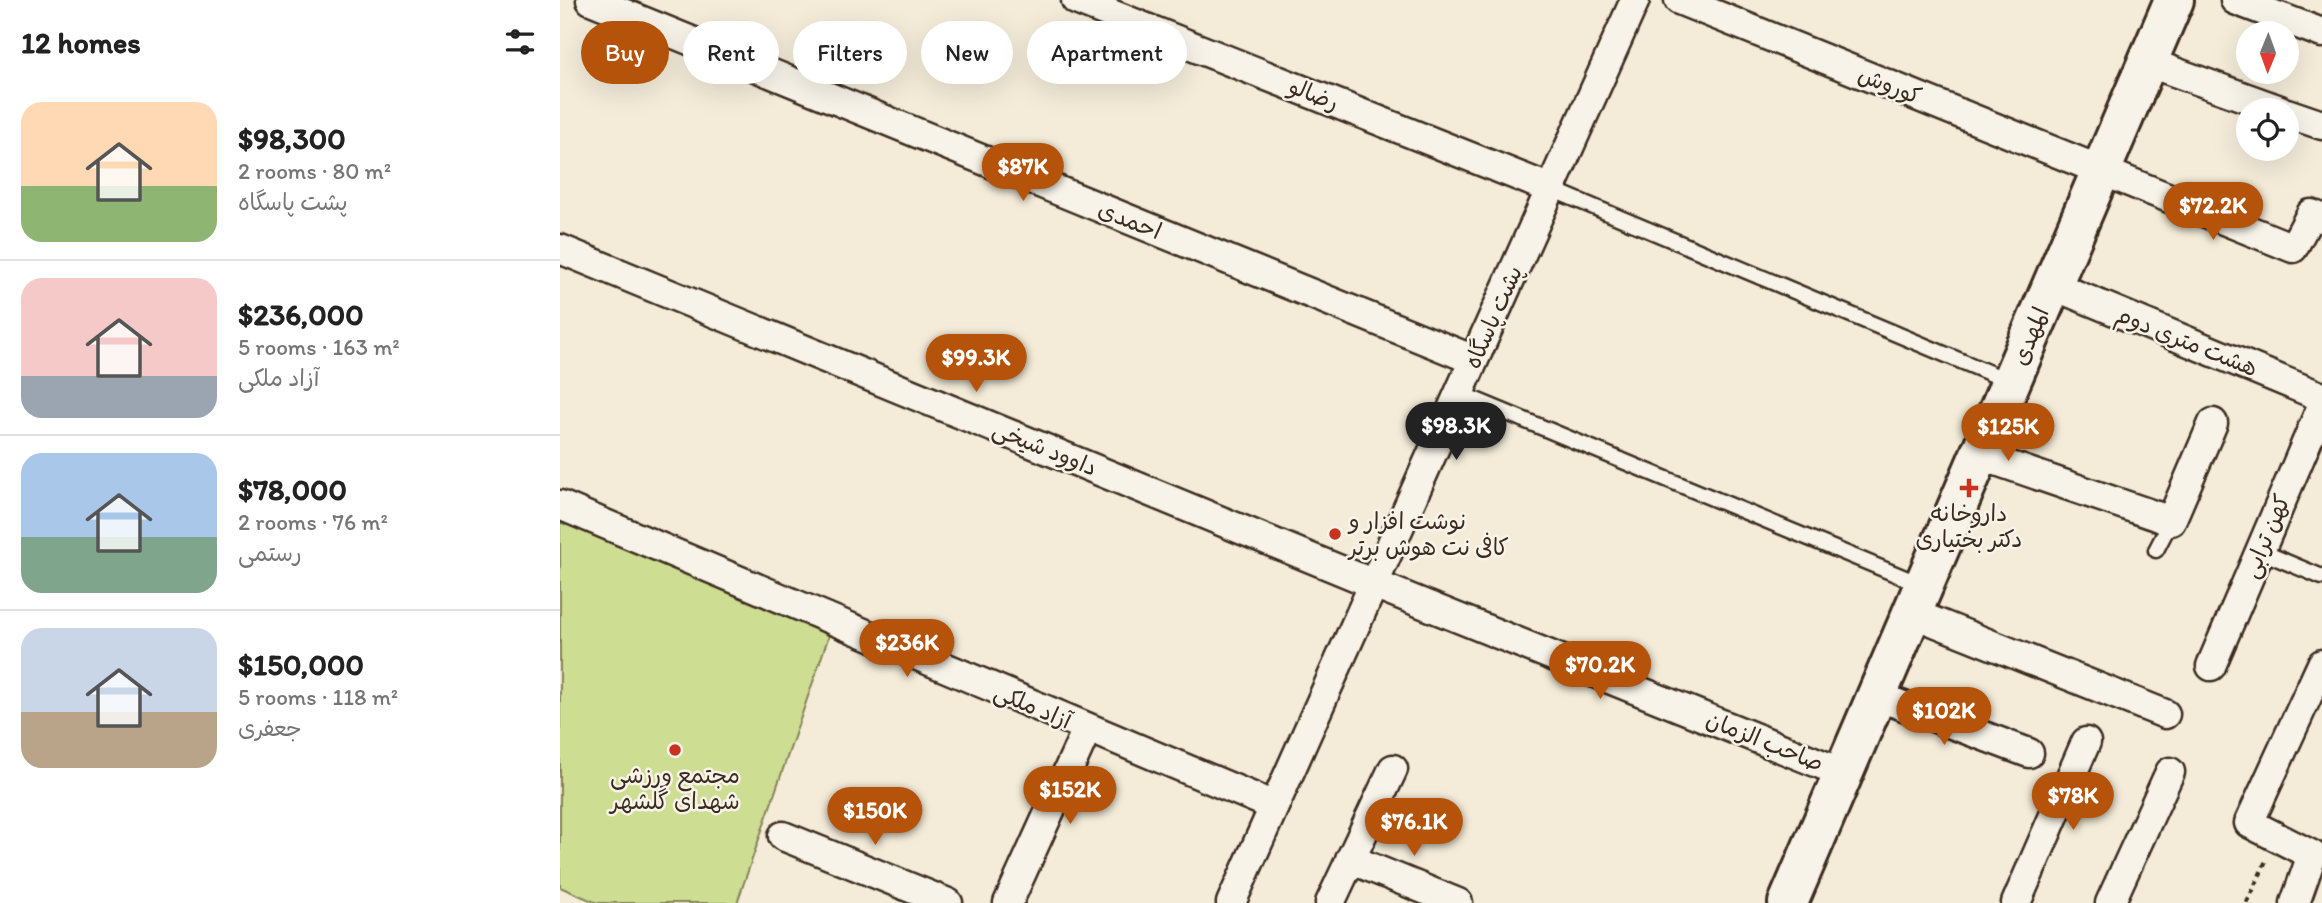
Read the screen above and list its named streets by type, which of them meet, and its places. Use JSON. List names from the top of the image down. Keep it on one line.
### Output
{"streets":{"street":["کوروش","رضالو","احمدی","پشت پاسگاه","المهدی","هشت متری دوم","داوود شیخی","کهن ترابی","آزاد ملکی","صاحب الزمان"]},"crossings":[["کوروش","المهدی"],["رضالو","پشت پاسگاه"],["احمدی","پشت پاسگاه"],["پشت پاسگاه","داوود شیخی"],["پشت پاسگاه","آزاد ملکی"],["پشت پاسگاه","صاحب الزمان"],["المهدی","هشت متری دوم"],["المهدی","صاحب الزمان"],["داوود شیخی","صاحب الزمان"]],"places":{"health":["داروخانه دکتر بختیاری"],"other":["نوشت افزار و کافی نت هوش برتر","مجتمع ورزشی شهدای گلشهر"]},"north":"bottom","page":{"heading":"12 homes","chip":["Buy","Rent","Filters","New","Apartment"],"list":[{"name":"$98,300","note":"2 rooms · 80 m² · پشت پاسگاه"},{"name":"$236,000","note":"5 rooms · 163 m² · آزاد ملکی"},{"name":"$78,000","note":"2 rooms · 76 m² · رستمی"},{"name":"$150,000","note":"5 rooms · 118 m² · جعفری"}],"price":["$87K","$72.2K","$99.3K","$98.3K","$125K","$236K","$70.2K","$102K","$152K","$78K","$150K","$76.1K"]}}
